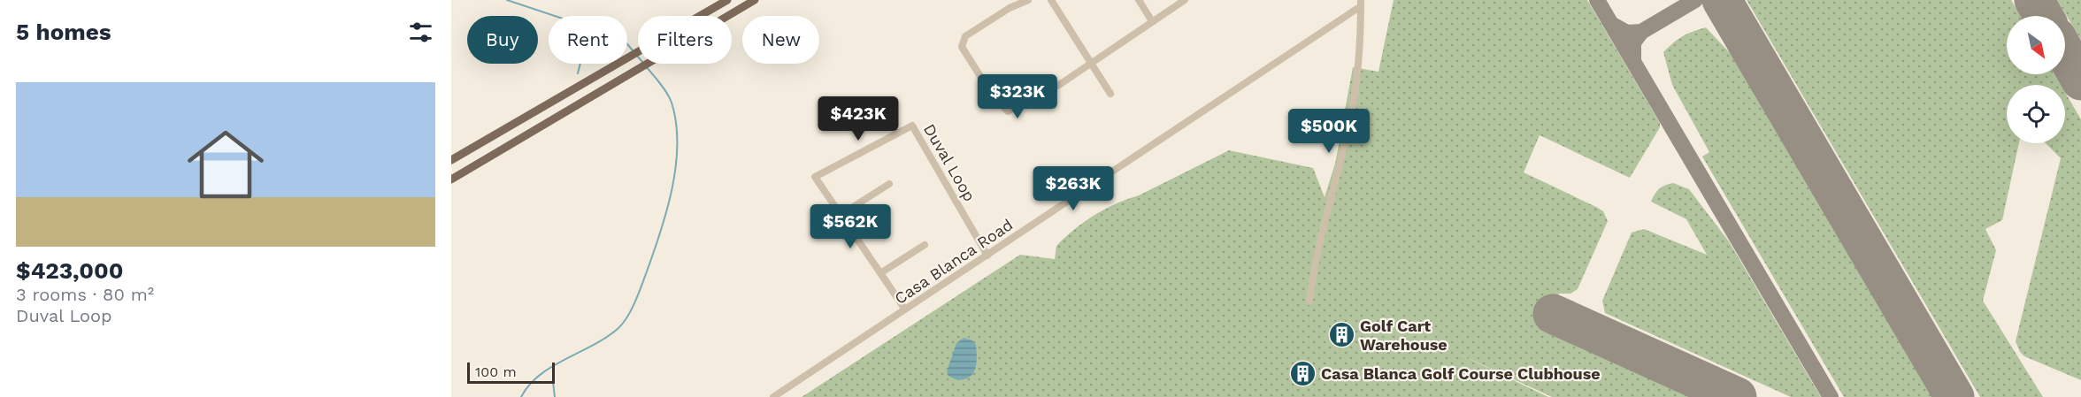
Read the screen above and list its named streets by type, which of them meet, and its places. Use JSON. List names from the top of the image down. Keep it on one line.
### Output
{"streets":{"street":["Duval Loop","Casa Blanca Road"]},"crossings":[["Duval Loop","Casa Blanca Road"]],"places":{"building":["Golf Cart Warehouse","Casa Blanca Golf Course Clubhouse"]},"scale_bar":"100 m","north":"bottom right","page":{"heading":"5 homes","chip":["Buy","Rent","Filters","New"],"list":[{"name":"$423,000","note":"3 rooms · 80 m² · Duval Loop"}],"price":["$323K","$423K","$500K","$263K","$562K"],"scale":"100 m"}}
